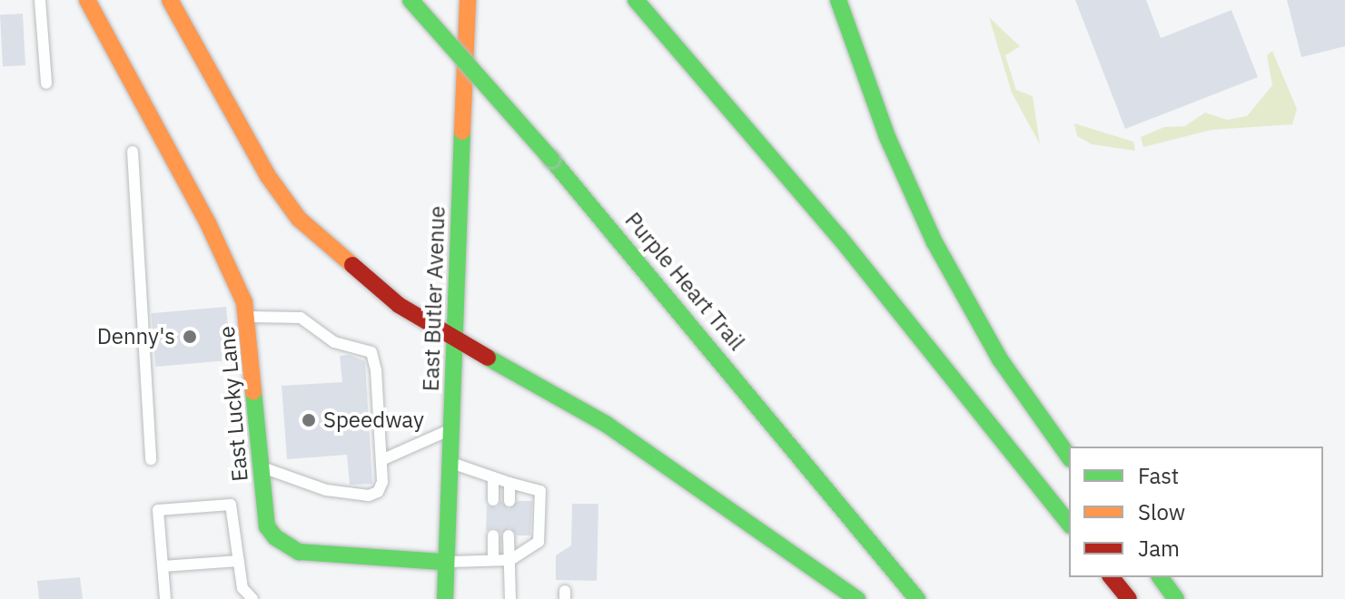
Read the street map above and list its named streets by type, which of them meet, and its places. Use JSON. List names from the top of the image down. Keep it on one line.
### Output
{"streets":{"main road":["Purple Heart Trail","East Butler Avenue","East Lucky Lane"]},"crossings":[["East Butler Avenue","East Lucky Lane"]],"places":["Denny's","Speedway"],"legend":["Fast","Slow","Jam"]}
